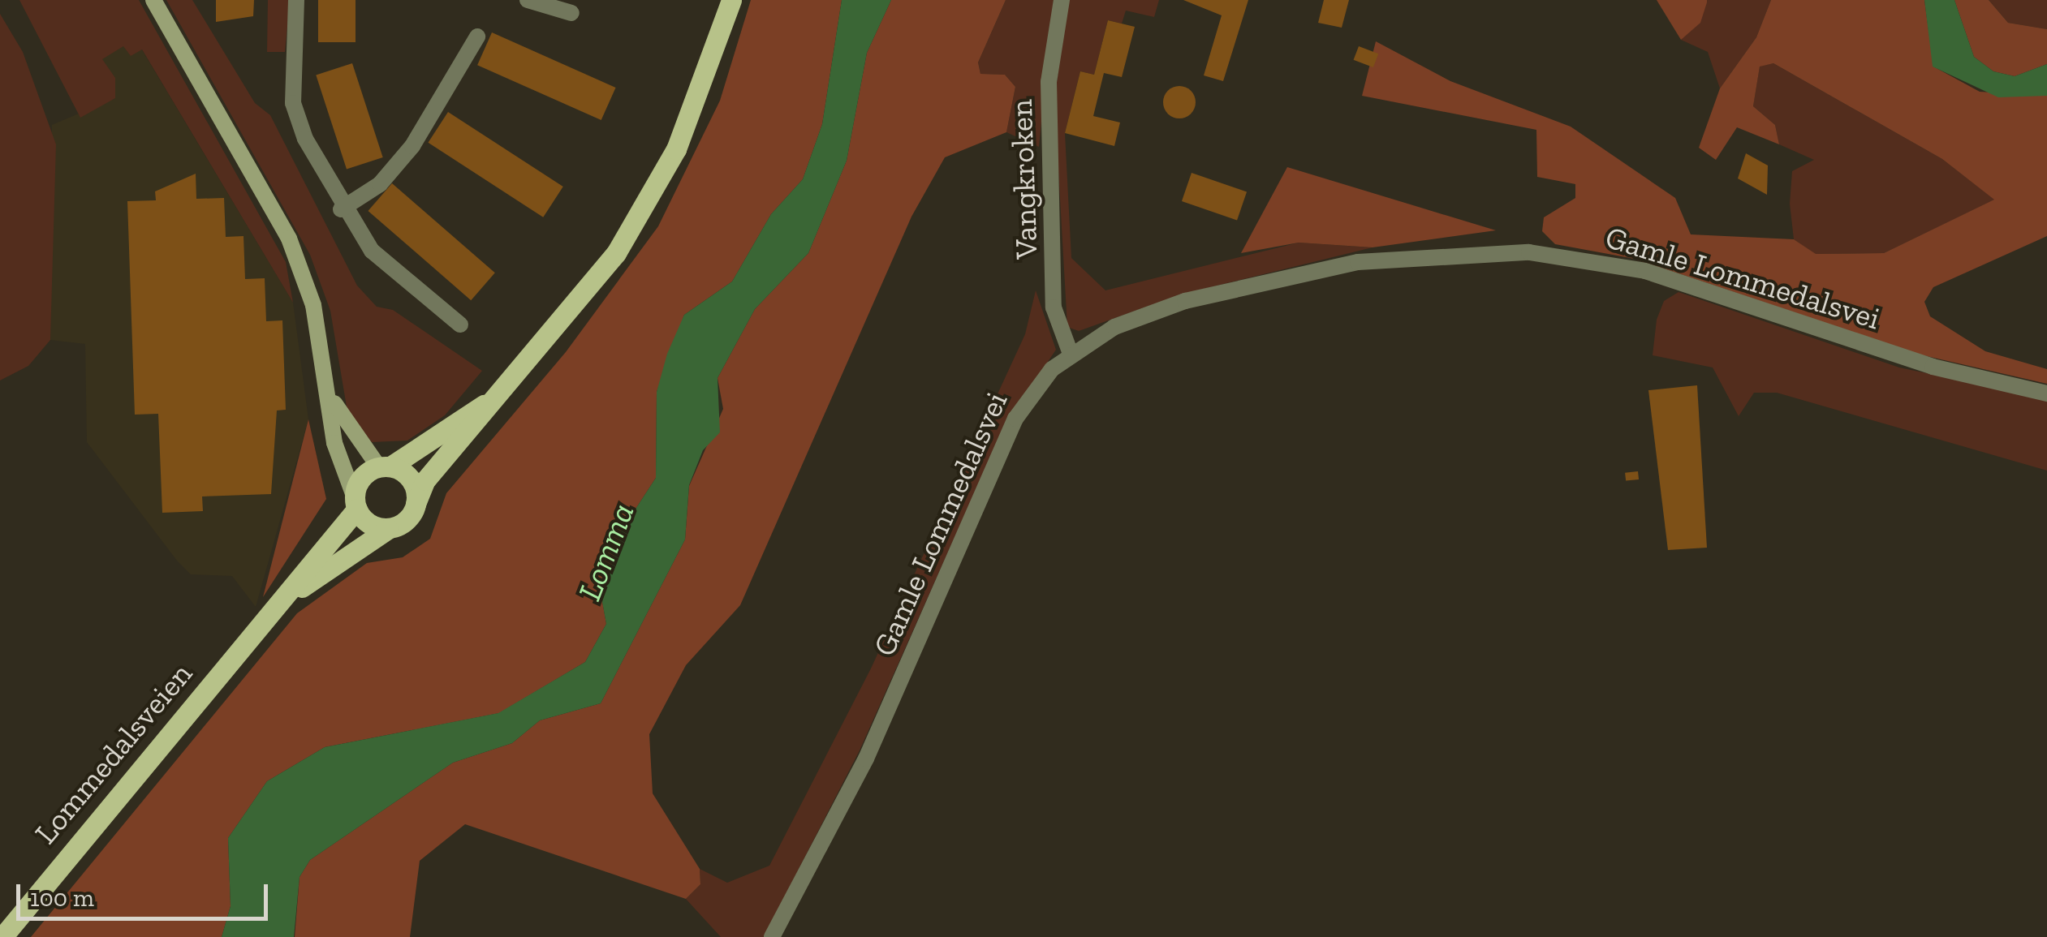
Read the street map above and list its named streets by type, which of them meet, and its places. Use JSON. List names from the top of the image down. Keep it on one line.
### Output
{"streets":{"main road":["Lommedalsveien"],"street":["Vangkroken","Gamle Lommedalsvei"]},"crossings":[["Vangkroken","Gamle Lommedalsvei"]],"water":["Lomma"],"scale_bar":"100 m"}
